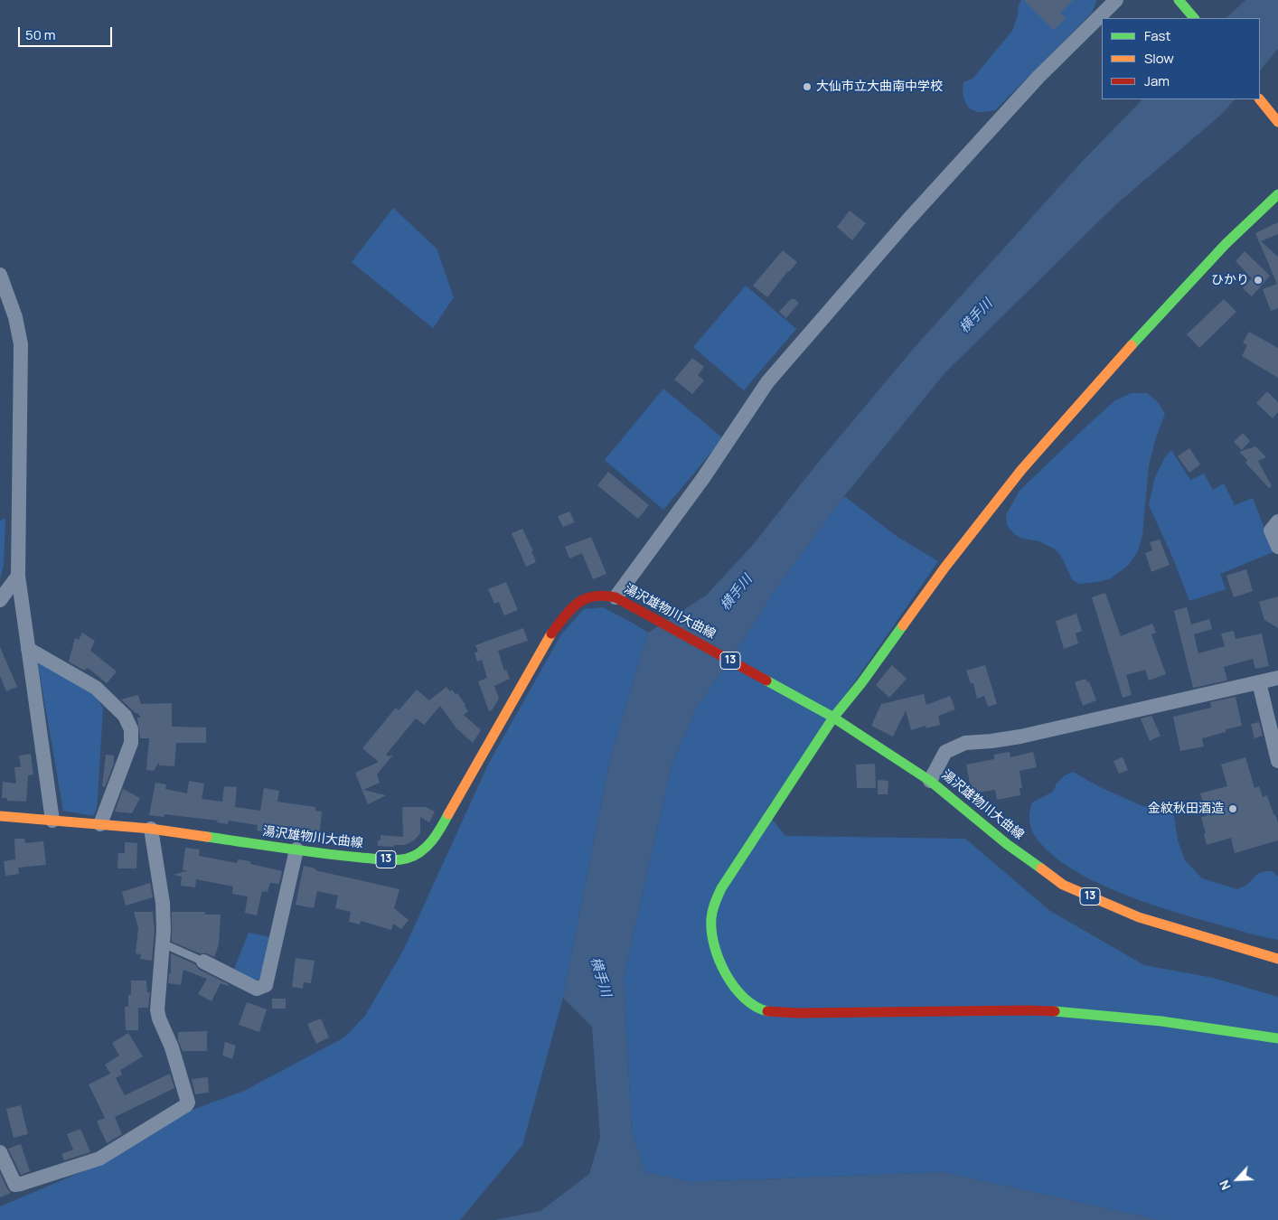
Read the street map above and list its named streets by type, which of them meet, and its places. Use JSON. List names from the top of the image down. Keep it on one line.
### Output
{"streets":{"main road":["湯沢雄物川大曲線","13"]},"water":["横手川"],"places":["大仙市立大曲南中学校","ひかり","金紋秋田酒造"],"legend":["Fast","Slow","Jam"],"scale_bar":"50 m","north":"bottom left"}
